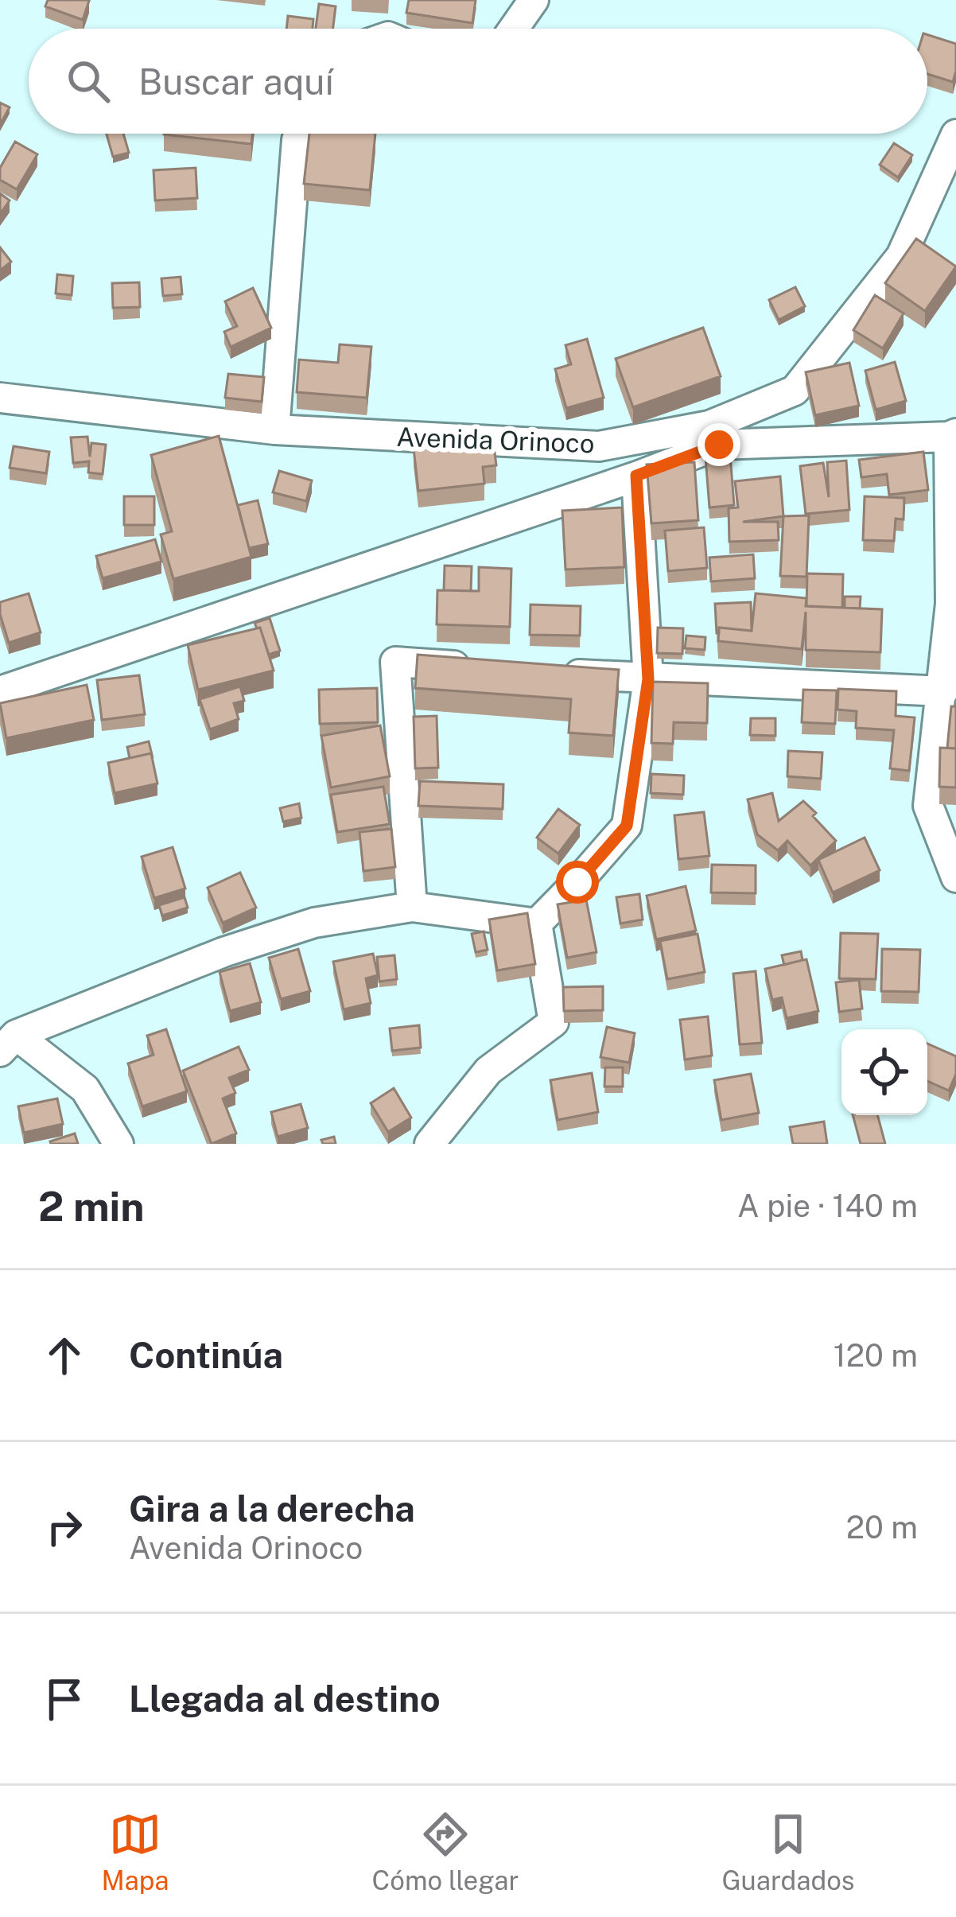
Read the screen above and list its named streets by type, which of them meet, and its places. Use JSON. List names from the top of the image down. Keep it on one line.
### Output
{"streets":{"street":["Avenida Orinoco"]},"page":{"search":"Buscar aquí","heading":["2 min","A pie · 140 m"],"list":[["Continúa","120 m"],["Gira a la derecha","Avenida Orinoco","20 m"],"Llegada al destino"],"nav":["Mapa","Cómo llegar","Guardados"]}}
